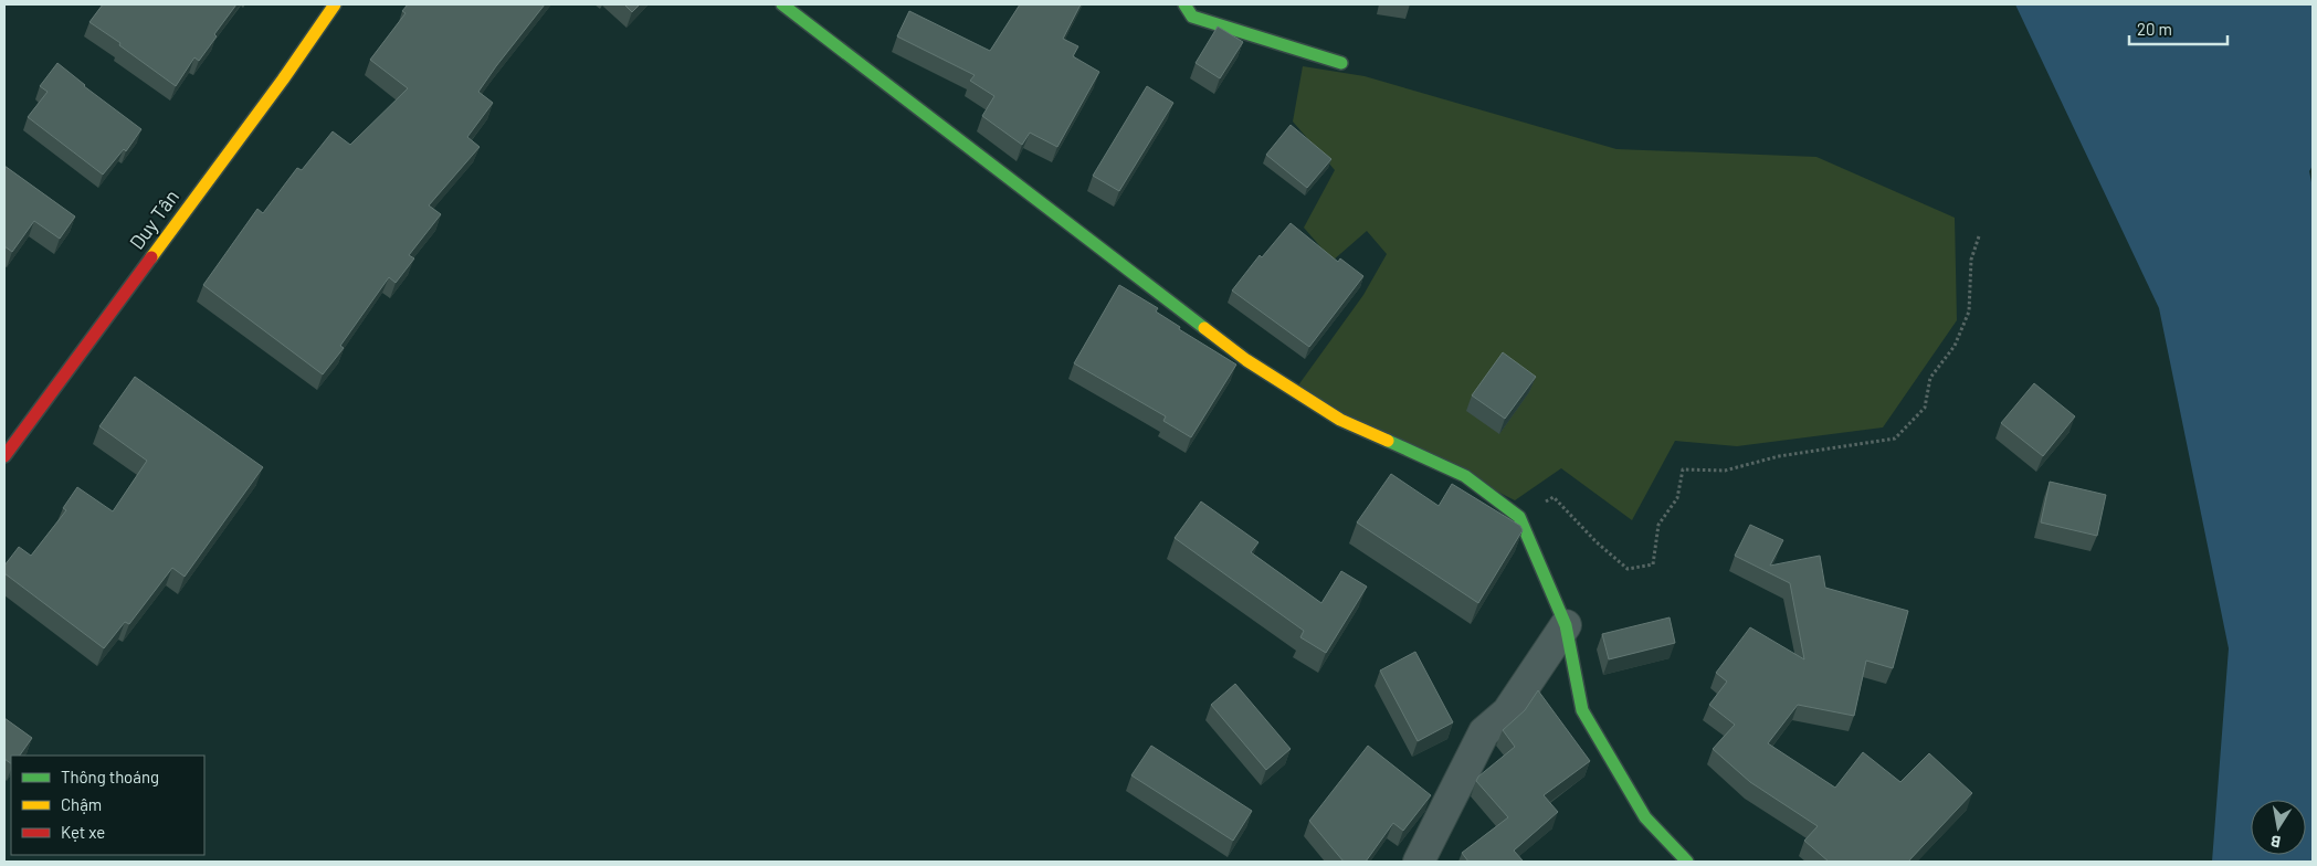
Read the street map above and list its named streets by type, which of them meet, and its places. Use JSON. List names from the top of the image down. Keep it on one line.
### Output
{"streets":{"street":["Duy Tân"]},"legend":["Thông thoáng","Chậm","Kẹt xe"],"scale_bar":"20 m","north":"bottom"}
